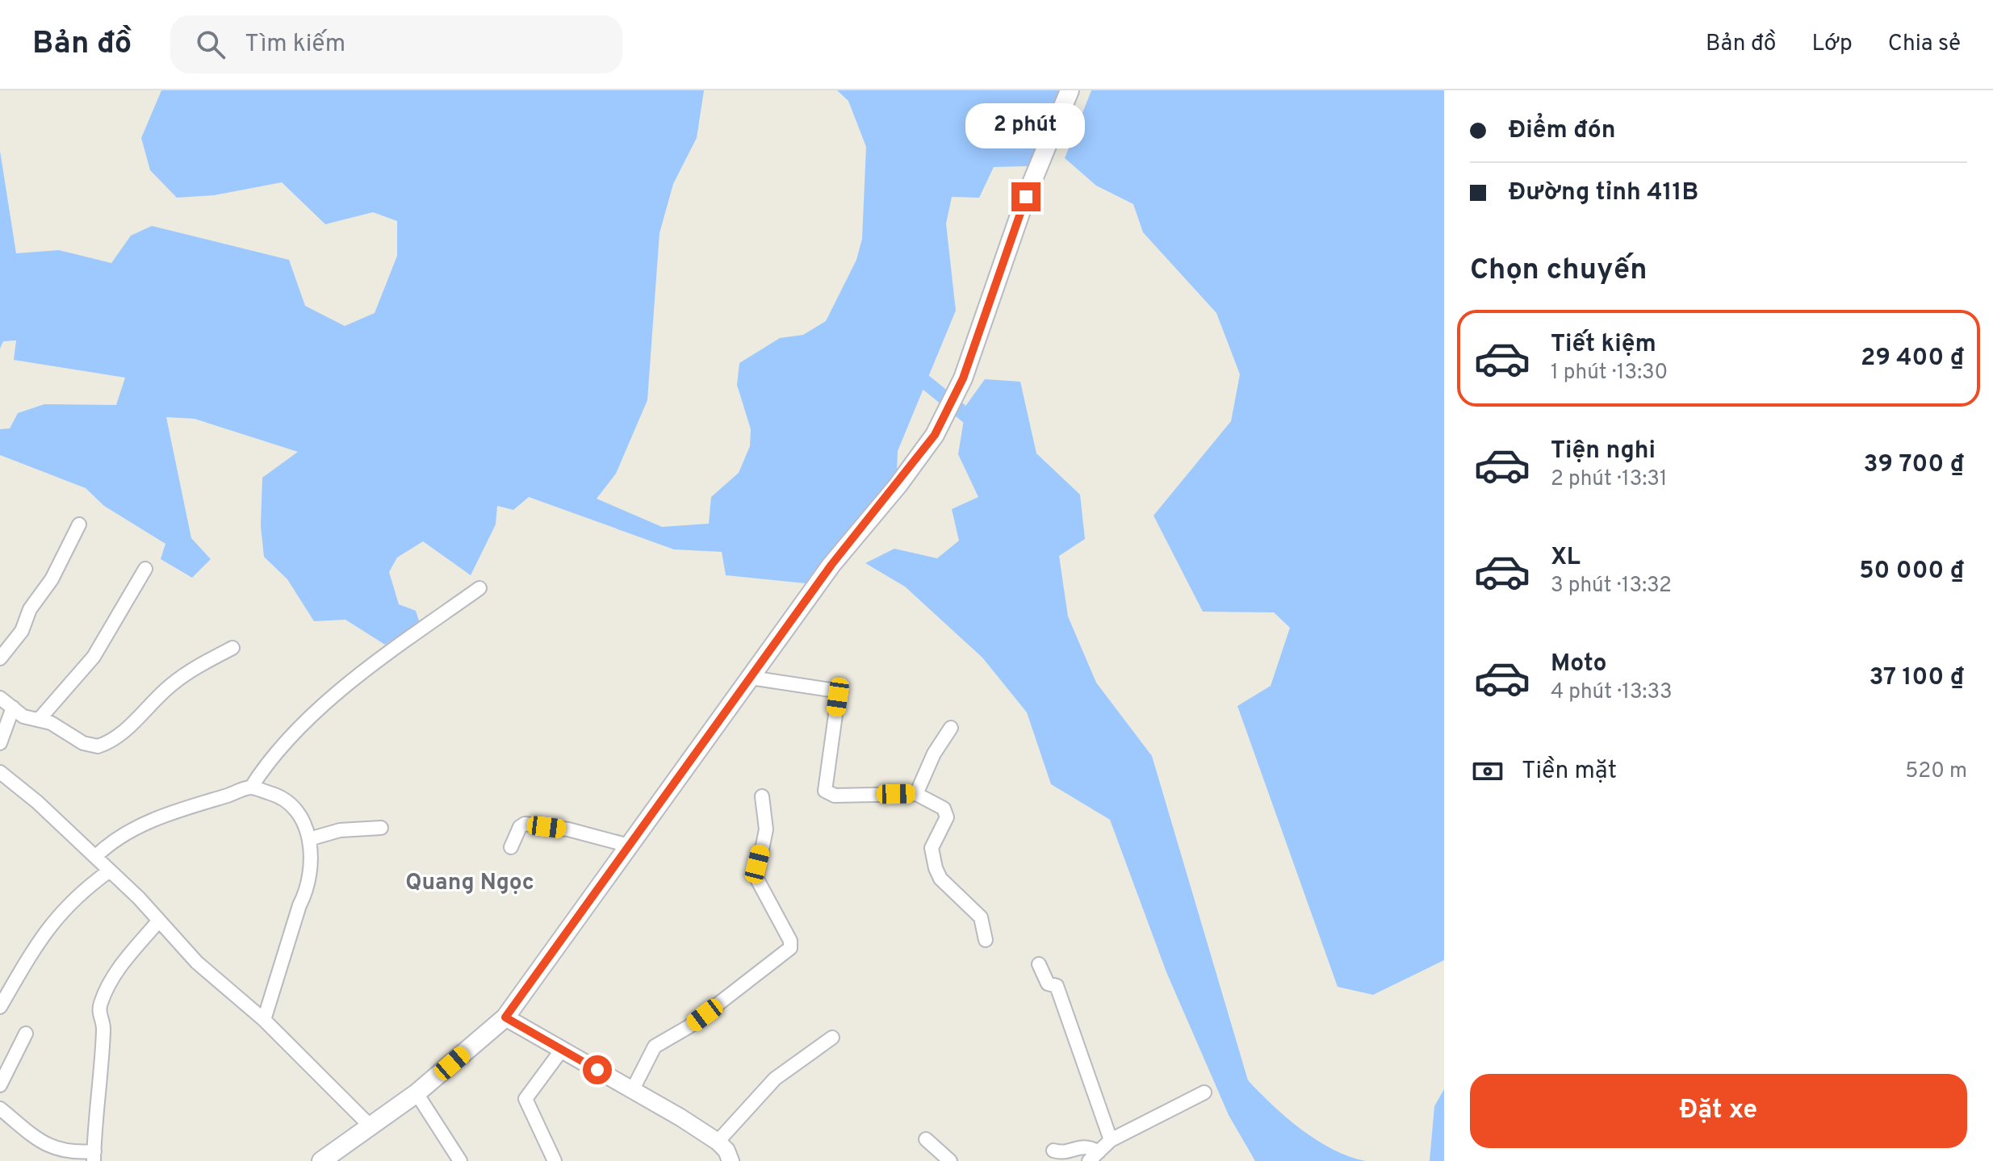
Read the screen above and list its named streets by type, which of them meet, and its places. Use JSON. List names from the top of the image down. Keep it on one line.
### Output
{"districts":["Quang Ngọc"],"page":{"header":"Bản đồ","search":"Tìm kiếm","nav":["Bản đồ","Lớp","Chia sẻ"],"banner":["Điểm đón","Đường tỉnh 411B"],"bubble":"2 phút","heading":"Chọn chuyến","list":[{"name":"Tiết kiệm","note":"1 phút · 13:30","value":"29 400 ₫"},{"name":"Tiện nghi","note":"2 phút · 13:31","value":"39 700 ₫"},{"name":"XL","note":"3 phút · 13:32","value":"50 000 ₫"},{"name":"Moto","note":"4 phút · 13:33","value":"37 100 ₫"}],"pay":["Tiền mặt","520 m"],"buttons":"Đặt xe"}}
